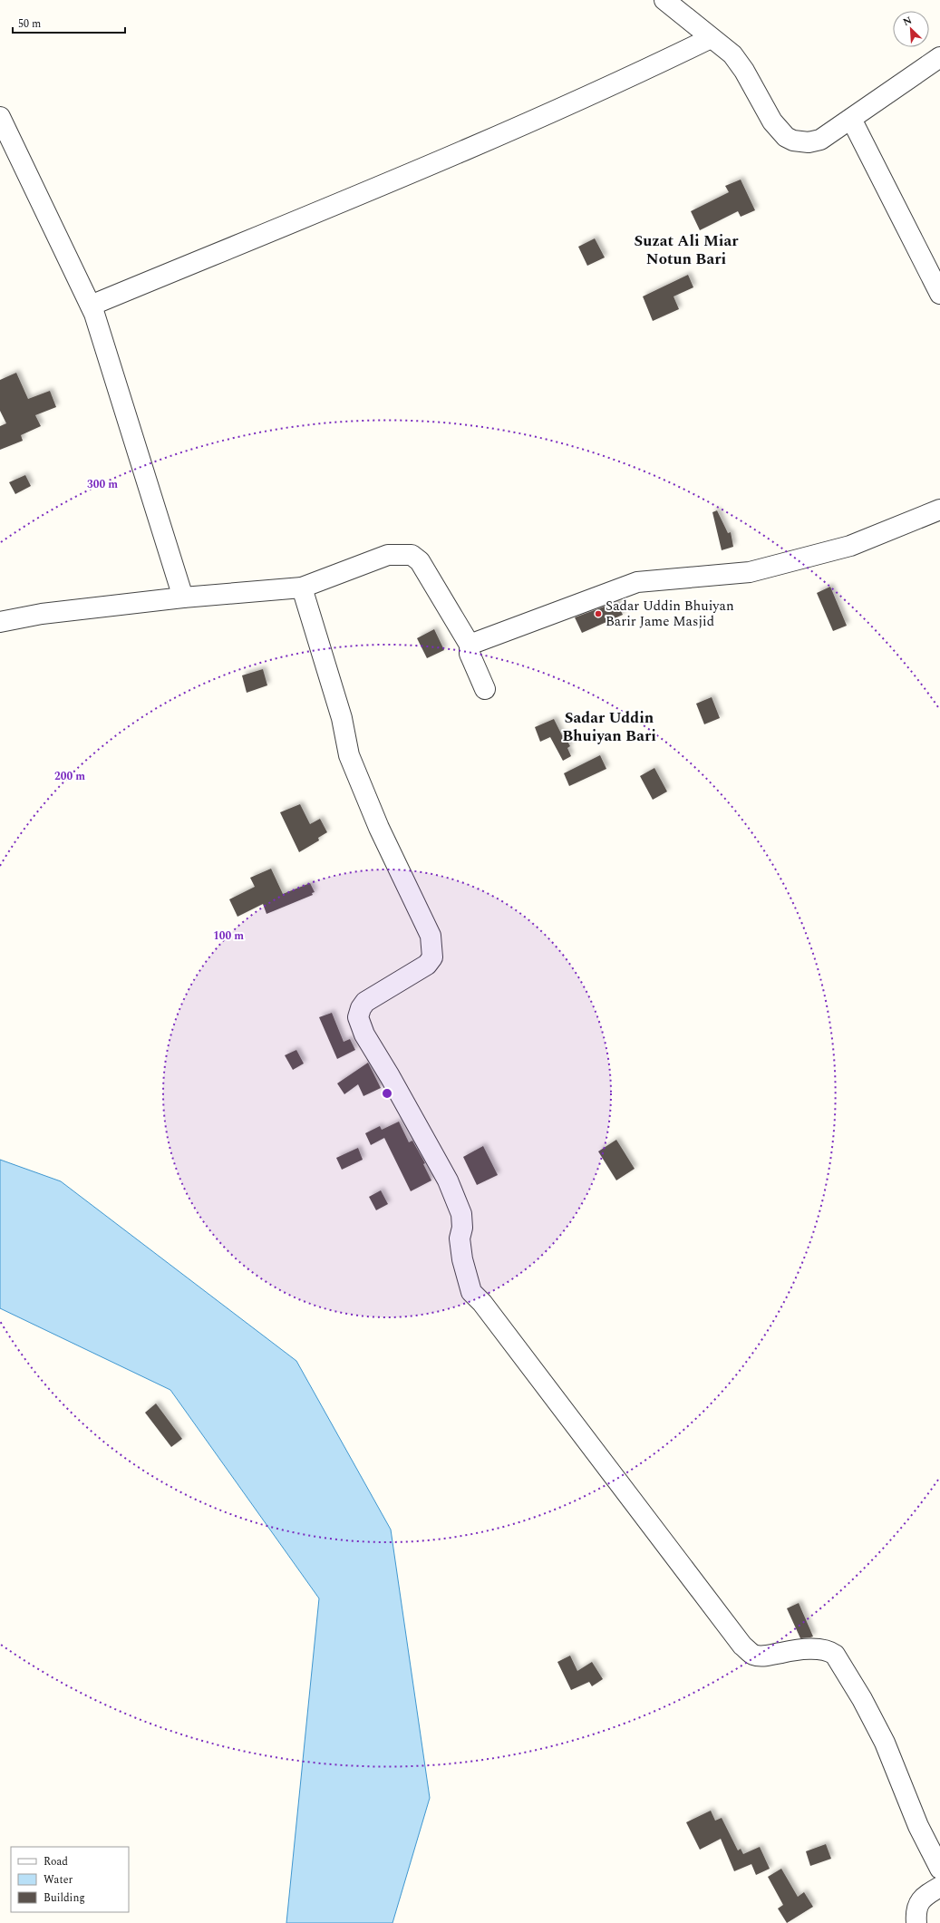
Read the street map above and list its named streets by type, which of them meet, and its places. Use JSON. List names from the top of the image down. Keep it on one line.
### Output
{"districts":["Suzat Ali Miar Notun Bari","Sadar Uddin Bhuiyan Bari"],"places":["Sadar Uddin Bhuiyan Barir Jame Masjid"],"legend":["Road","Water","Building"],"scale_bar":"50 m","north":"top left","rings":["300 m","200 m","100 m"]}
